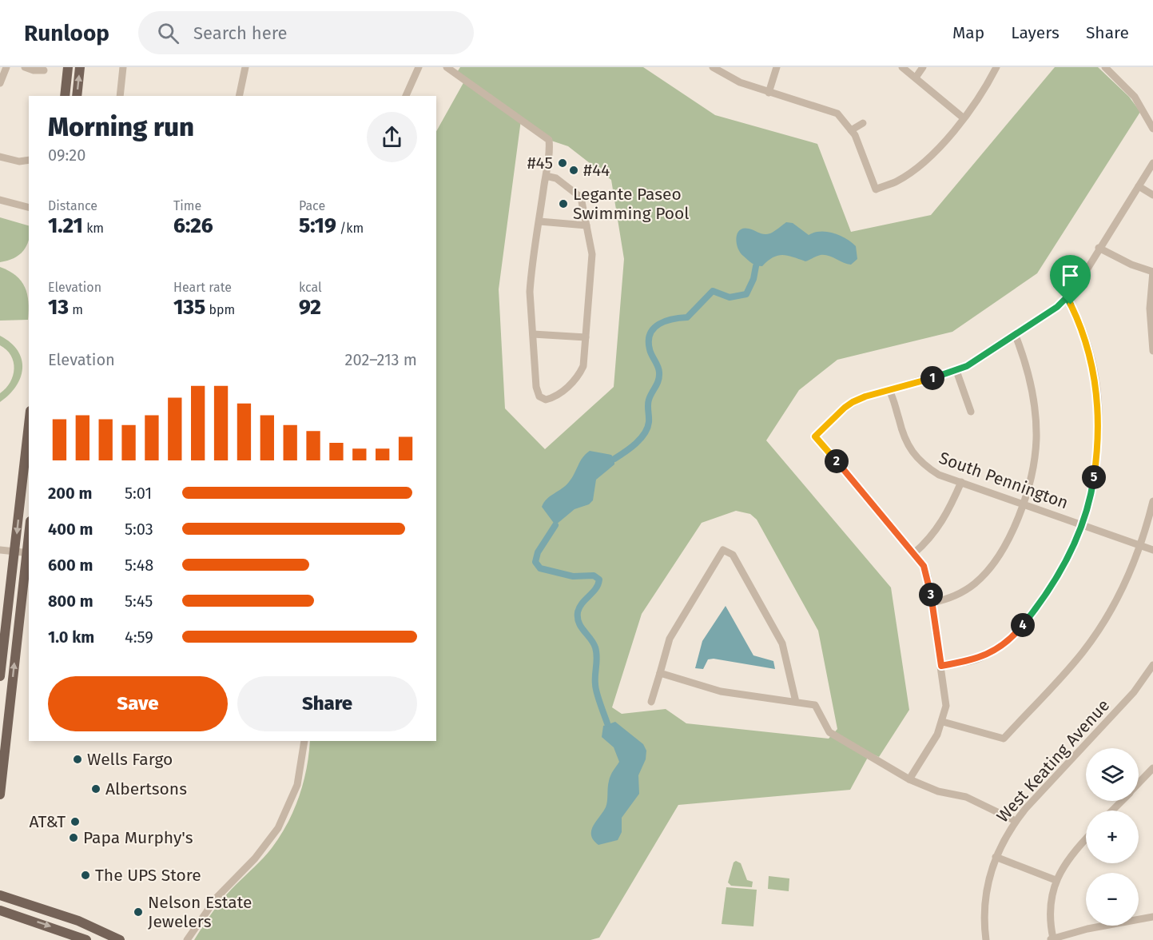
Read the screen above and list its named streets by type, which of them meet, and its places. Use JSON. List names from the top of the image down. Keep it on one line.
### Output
{"streets":{"street":["South Pennington","West Keating Avenue"]},"places":["#45","#44","Legante Paseo Swimming Pool","Wells Fargo","Albertsons","AT&T","Papa Murphy's","The UPS Store","Nelson Estate Jewelers"],"page":{"header":"Runloop","search":"Search here","nav":["Map","Layers","Share"],"heading":["Morning run","09:20"],"stats":[["Distance","1.21 km"],["Time","6:26"],["Pace","5:19 /km"],["Elevation","13 m"],["Heart rate","135 bpm"],["kcal","92"]],"chart":["Elevation","202–213 m"],"pins":["1","2","5","3","4"],"list":[{"name":"200 m","note":"5:01"},{"name":"400 m","note":"5:03"},{"name":"600 m","note":"5:48"},{"name":"800 m","note":"5:45"},{"name":"1.0 km","note":"4:59"}],"buttons":["Save","Share"],"map_buttons":["+","−"]}}
